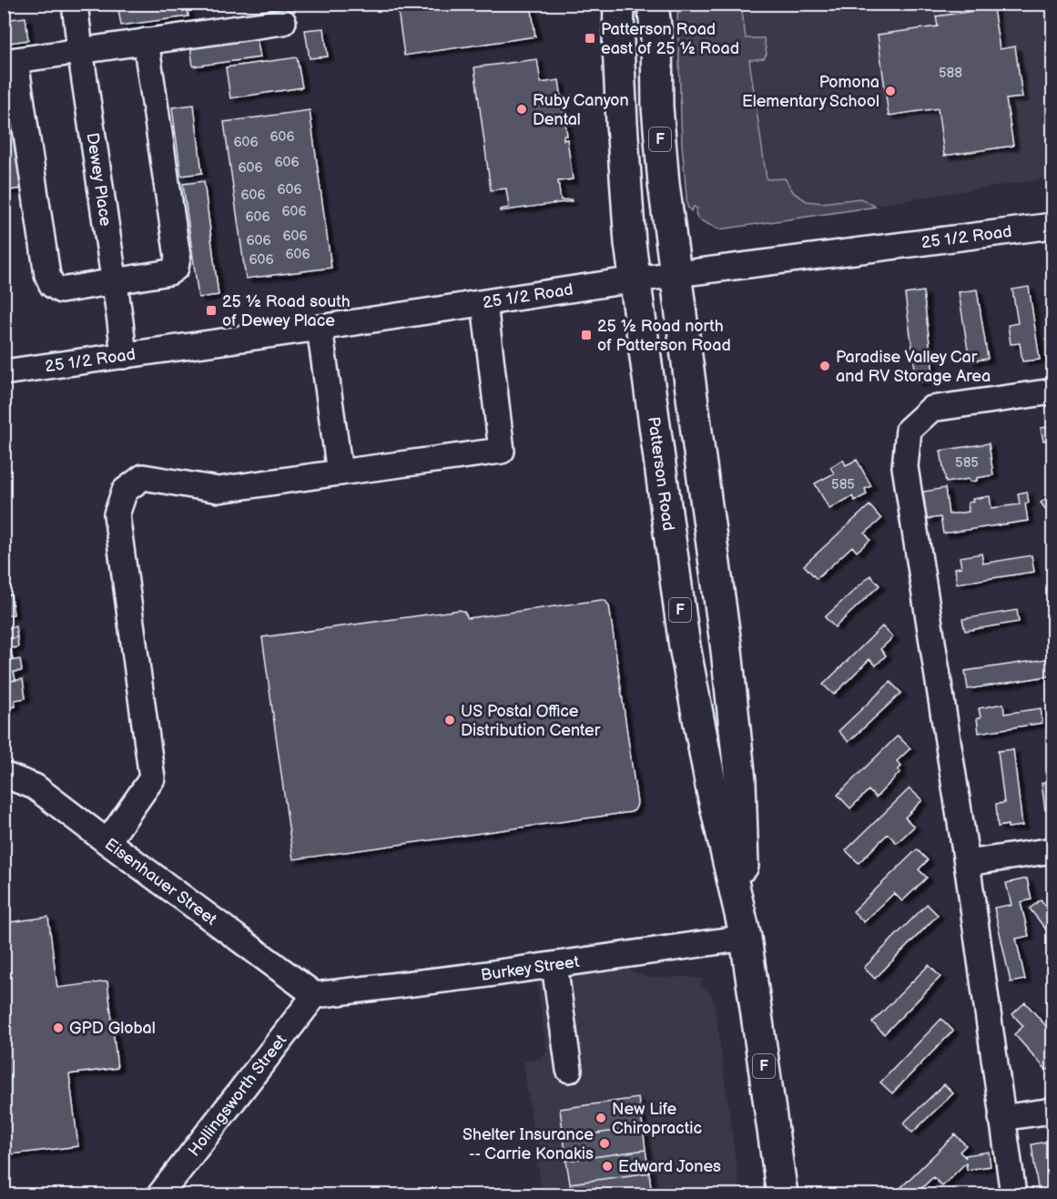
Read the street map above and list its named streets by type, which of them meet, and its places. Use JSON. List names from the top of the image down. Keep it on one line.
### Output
{"streets":{"main road":["F","Patterson Road"],"street":["Dewey Place","25 1/2 Road","Eisenhauer Street","Burkey Street","Hollingsworth Street"]},"crossings":[["Dewey Place","25 1/2 Road"],["25 1/2 Road","Patterson Road"],["Patterson Road","Burkey Street"],["Eisenhauer Street","Burkey Street"],["Eisenhauer Street","Hollingsworth Street"],["Burkey Street","Hollingsworth Street"]],"places":{"transit":["Patterson Road east of 25 ½ Road","25 ½ Road south of Dewey Place","25 ½ Road north of Patterson Road"],"other":["Pomona Elementary School","Ruby Canyon Dental","Paradise Valley Car and RV Storage Area","US Postal Office Distribution Center","GPD Global","New Life Chiropractic","Shelter Insurance -- Carrie Konakis","Edward Jones"]},"house_numbers":["588","606","606","606","606","606","606","606","606","606","606","606","606","585","585"]}
